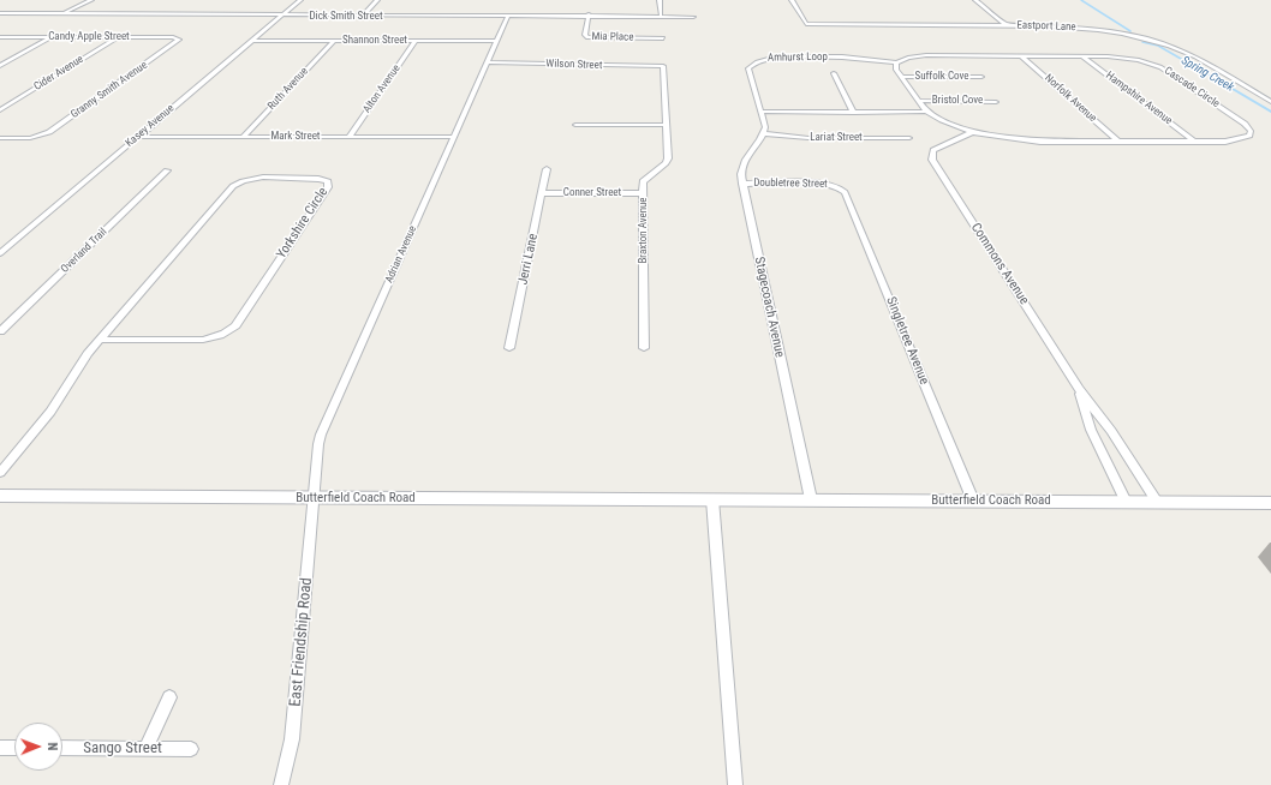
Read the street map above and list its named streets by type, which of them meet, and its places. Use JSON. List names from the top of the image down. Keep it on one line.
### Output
{"streets":{"main road":["Butterfield Coach Road"],"street":["Dick Smith Street","Eastport Lane","Candy Apple Street","Mia Place","Shannon Street","Amhurst Loop","Wilson Street","Cider Avenue","Suffolk Cove","Cascade Circle","Ruth Avenue","Alton Avenue","Granny Smith Avenue","Norfolk Avenue","Hampshire Avenue","Bristol Cove","Kasey Avenue","Mark Street","Lariat Street","Doubletree Street","Conner Street","Yorkshire Circle","Braxton Avenue","Overland Trail","Adrian Avenue","Jerri Lane","Commons Avenue","Stagecoach Avenue","Singletree Avenue","East Friendship Road","Sango Street"]},"crossings":[["Dick Smith Street","Mia Place"],["Dick Smith Street","Kasey Avenue"],["Dick Smith Street","Adrian Avenue"],["Candy Apple Street","Cider Avenue"],["Candy Apple Street","Granny Smith Avenue"],["Shannon Street","Ruth Avenue"],["Shannon Street","Alton Avenue"],["Shannon Street","Kasey Avenue"],["Shannon Street","Adrian Avenue"],["Amhurst Loop","Cascade Circle"],["Wilson Street","Braxton Avenue"],["Wilson Street","Adrian Avenue"],["Suffolk Cove","Cascade Circle"],["Cascade Circle","Norfolk Avenue"],["Cascade Circle","Hampshire Avenue"],["Cascade Circle","Bristol Cove"],["Cascade Circle","Commons Avenue"],["Ruth Avenue","Mark Street"],["Alton Avenue","Mark Street"],["Kasey Avenue","Mark Street"],["Mark Street","Adrian Avenue"],["Lariat Street","Stagecoach Avenue"],["Doubletree Street","Stagecoach Avenue"],["Doubletree Street","Singletree Avenue"],["Conner Street","Braxton Avenue"],["Conner Street","Jerri Lane"],["Adrian Avenue","Butterfield Coach Road"],["Adrian Avenue","East Friendship Road"],["Commons Avenue","Butterfield Coach Road"],["Stagecoach Avenue","Butterfield Coach Road"],["Singletree Avenue","Butterfield Coach Road"],["Butterfield Coach Road","East Friendship Road"]],"water":["Spring Creek"],"north":"right"}
